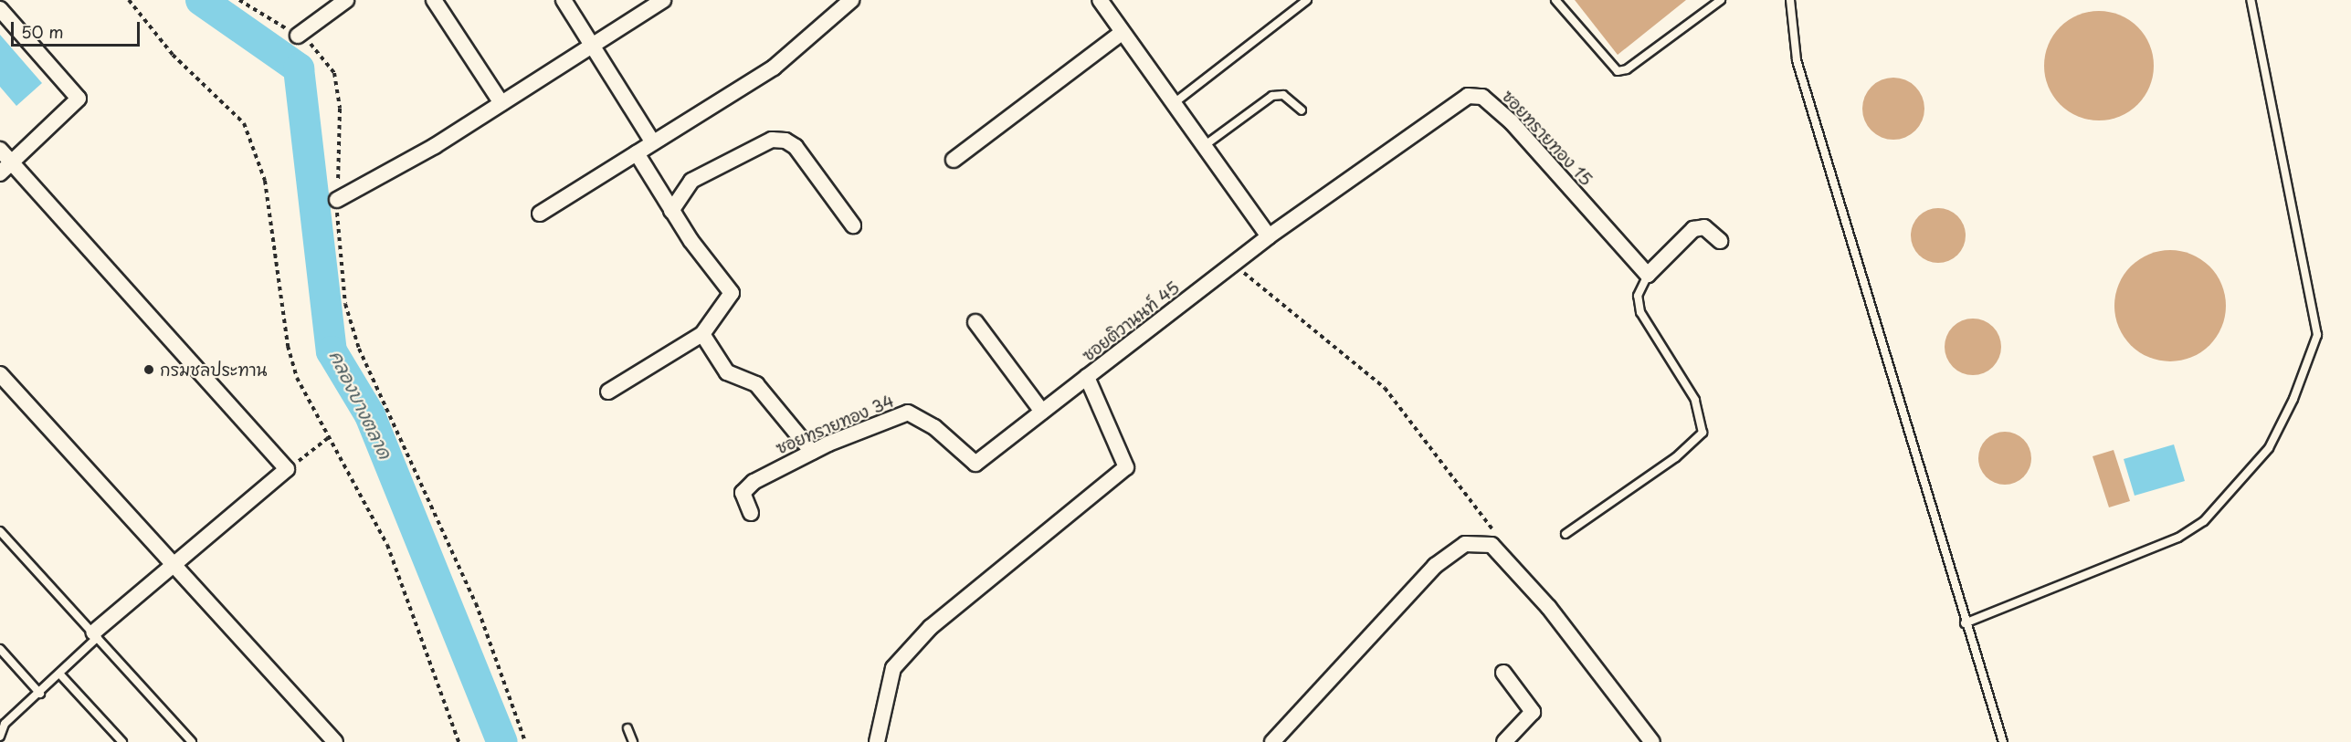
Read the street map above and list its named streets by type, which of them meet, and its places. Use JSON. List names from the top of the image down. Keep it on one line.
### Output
{"streets":{"street":["ซอยทรายทอง 15","ซอยติวานนท์ 45","ซอยทรายทอง 34"]},"crossings":[["ซอยทรายทอง 15","ซอยติวานนท์ 45"],["ซอยติวานนท์ 45","ซอยทรายทอง 34"]],"water":["คลองบางตลาด"],"places":["กรมชลประทาน"],"scale_bar":"50 m"}
